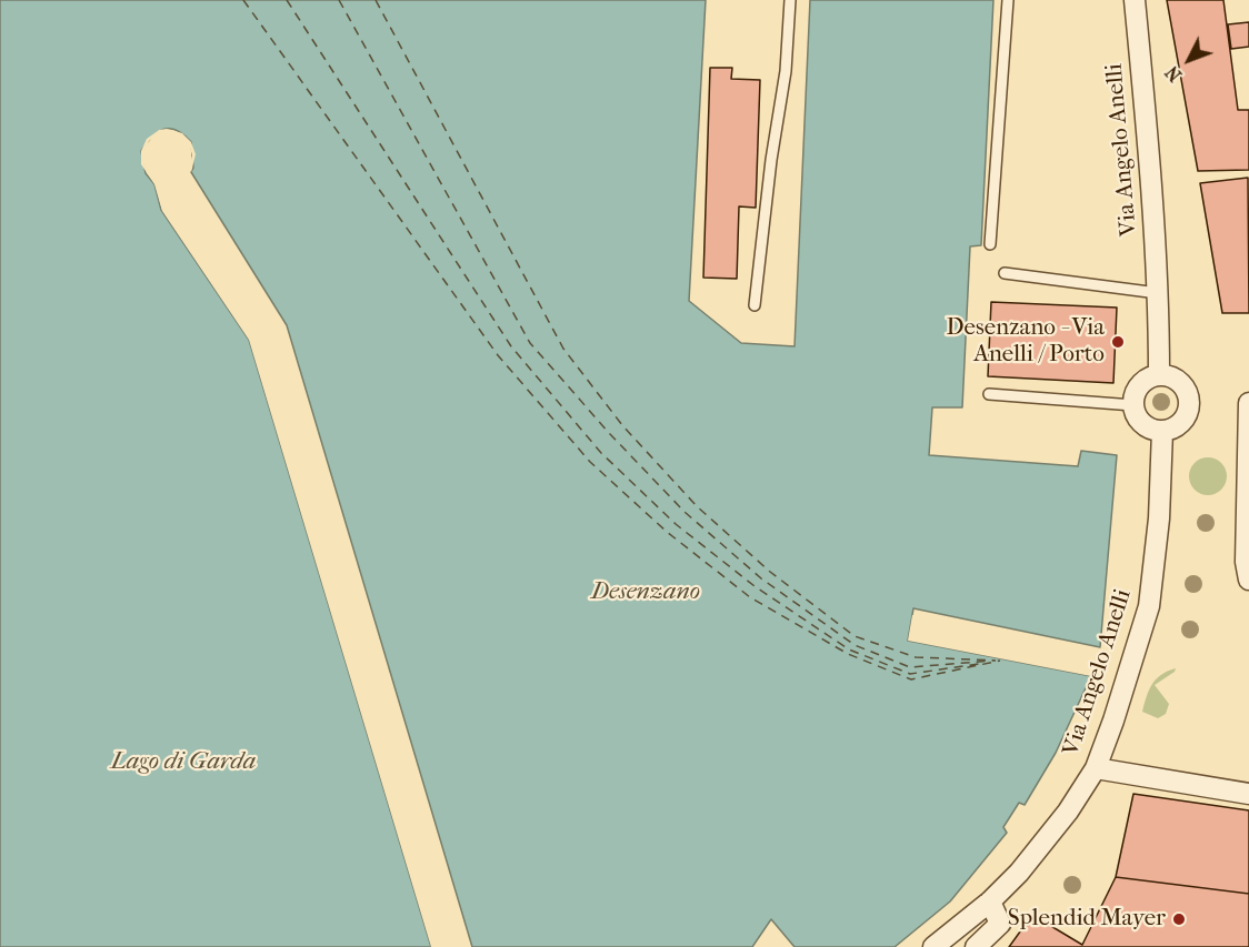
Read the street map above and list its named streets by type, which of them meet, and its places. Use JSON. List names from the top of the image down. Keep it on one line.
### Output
{"streets":{"street":["Via Angelo Anelli"]},"water":["Desenzano","Lago di Garda"],"places":["Desenzano - Via Anelli / Porto","Splendid Mayer"],"north":"bottom left"}
